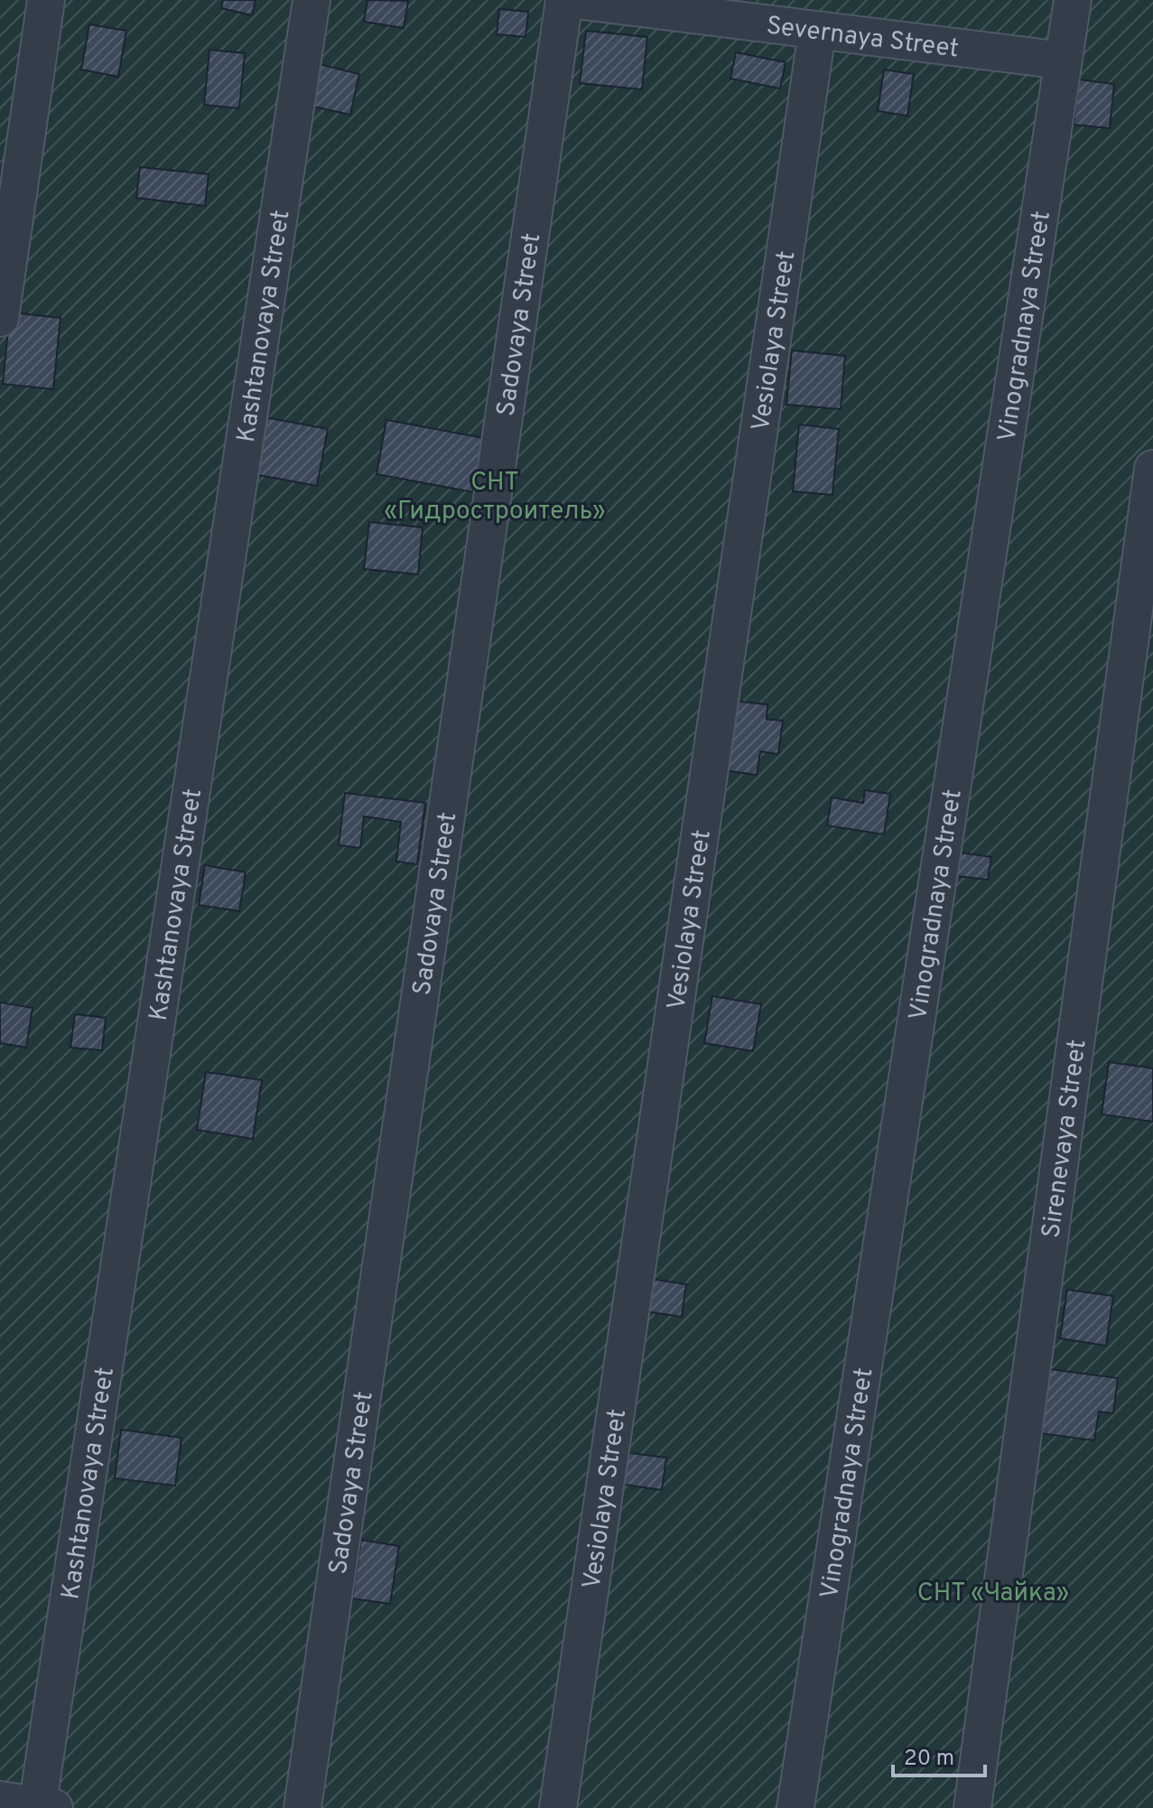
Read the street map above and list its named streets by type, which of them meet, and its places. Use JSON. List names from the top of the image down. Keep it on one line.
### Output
{"streets":{"street":["Severnaya Street","Kashtanovaya Street","Sadovaya Street","Vinogradnaya Street","Vesiolaya Street","Sirenevaya Street"]},"crossings":[["Severnaya Street","Vinogradnaya Street"],["Severnaya Street","Vesiolaya Street"]],"parks":["СНТ «Гидростроитель»","СНТ «Чайка»"],"scale_bar":"20 m"}
